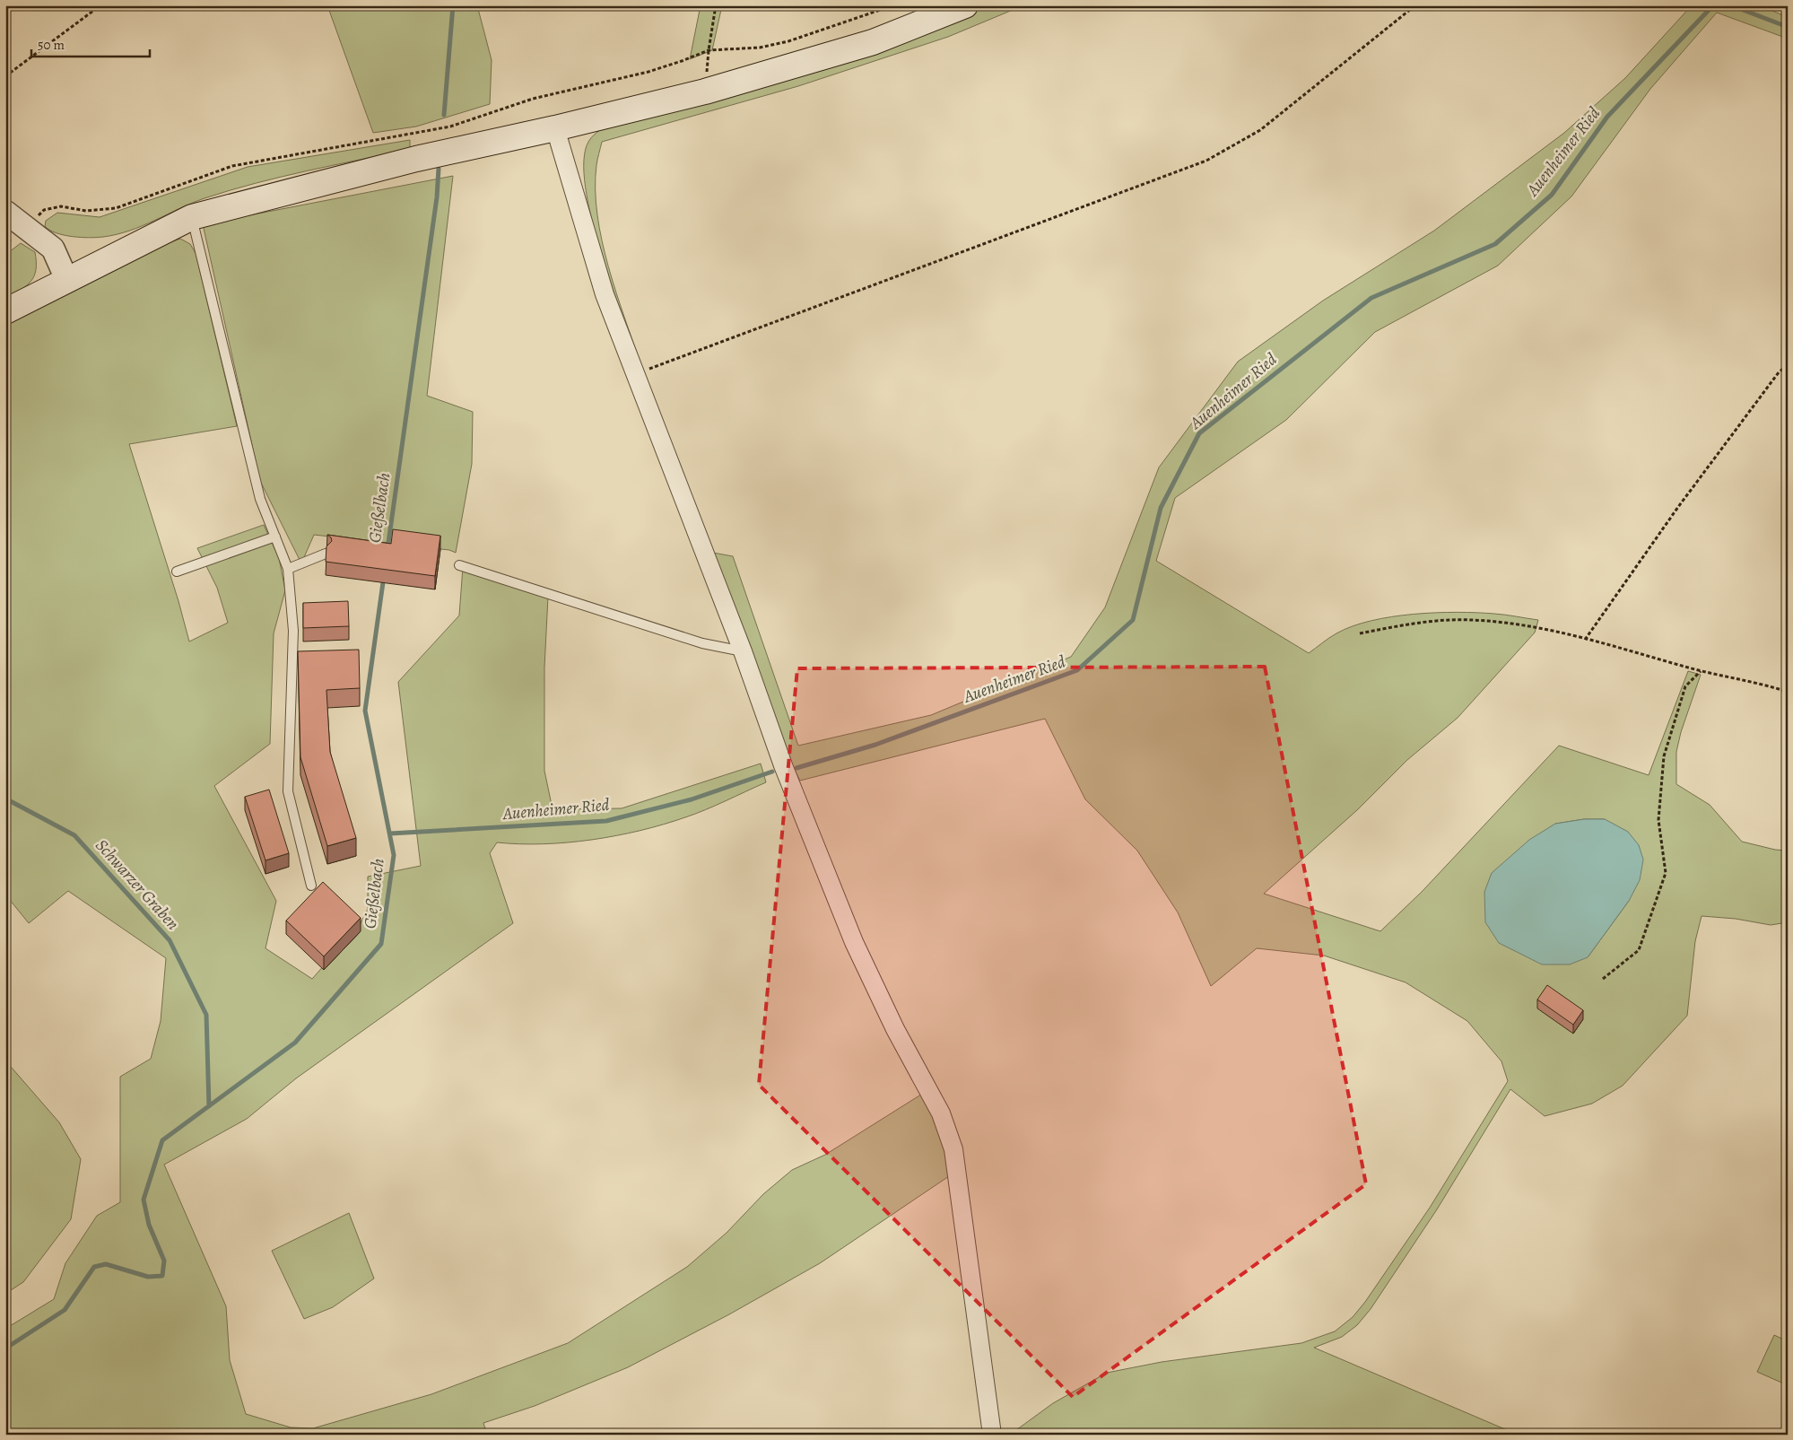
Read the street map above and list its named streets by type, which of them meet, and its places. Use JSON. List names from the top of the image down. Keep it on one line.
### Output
{"water":["Auenheimer Ried","Gießelbach","Schwarzer Graben"],"scale_bar":"50 m"}
